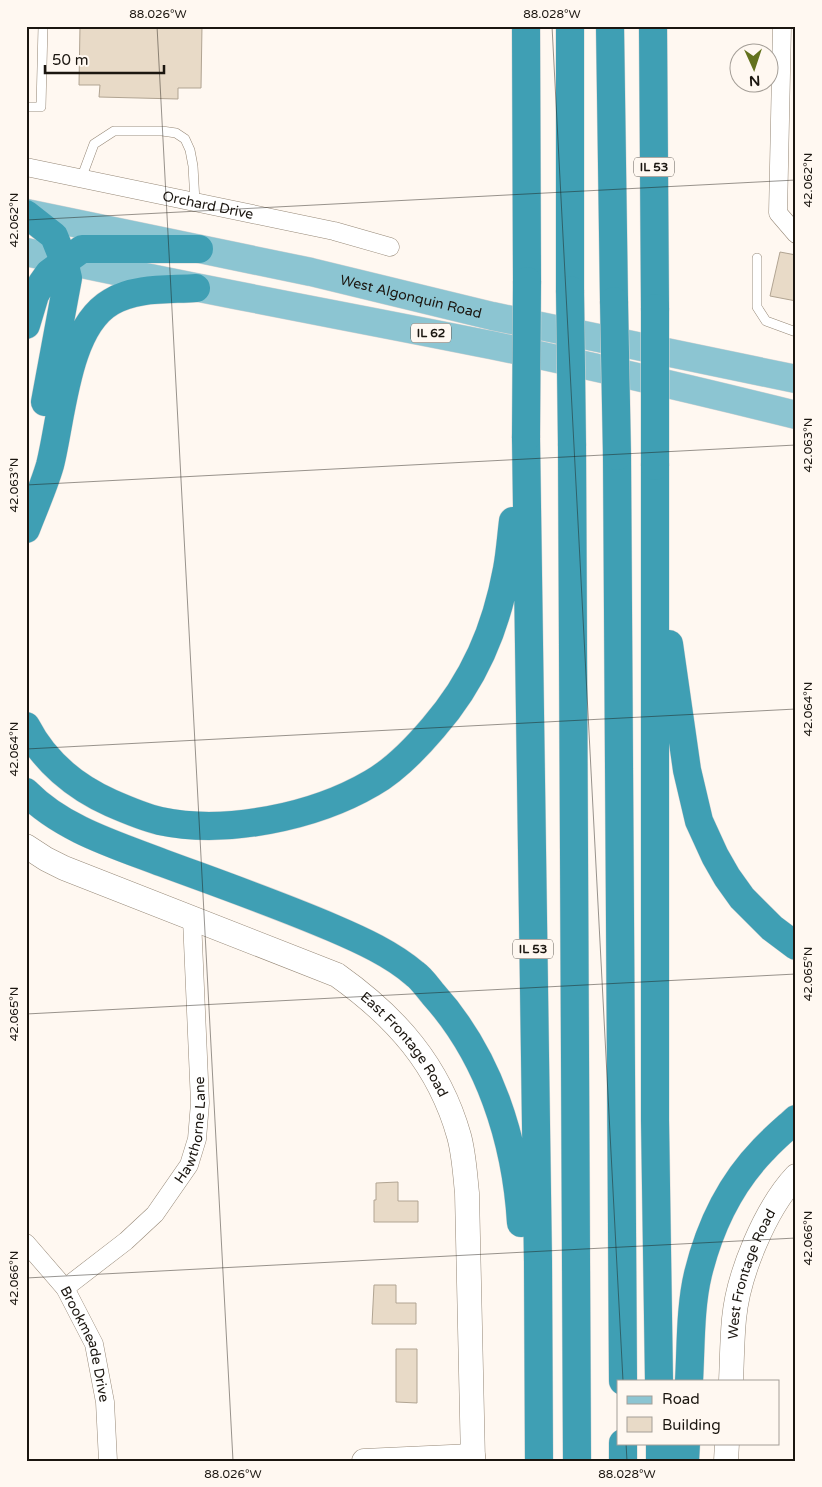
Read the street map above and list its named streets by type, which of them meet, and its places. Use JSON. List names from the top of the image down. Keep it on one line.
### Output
{"streets":{"highway":["IL 53"],"main road":["West Algonquin Road","IL 62"],"street":["Orchard Drive","East Frontage Road","Hawthorne Lane","West Frontage Road","Brookmeade Drive"]},"crossings":[["East Frontage Road","Hawthorne Lane"],["Hawthorne Lane","Brookmeade Drive"]],"legend":["Road","Building"],"scale_bar":"50 m","north":"bottom","coordinates":["88.026°W","88.028°W","42.062°N","42.063°N","42.064°N","42.065°N","42.066°N"]}
